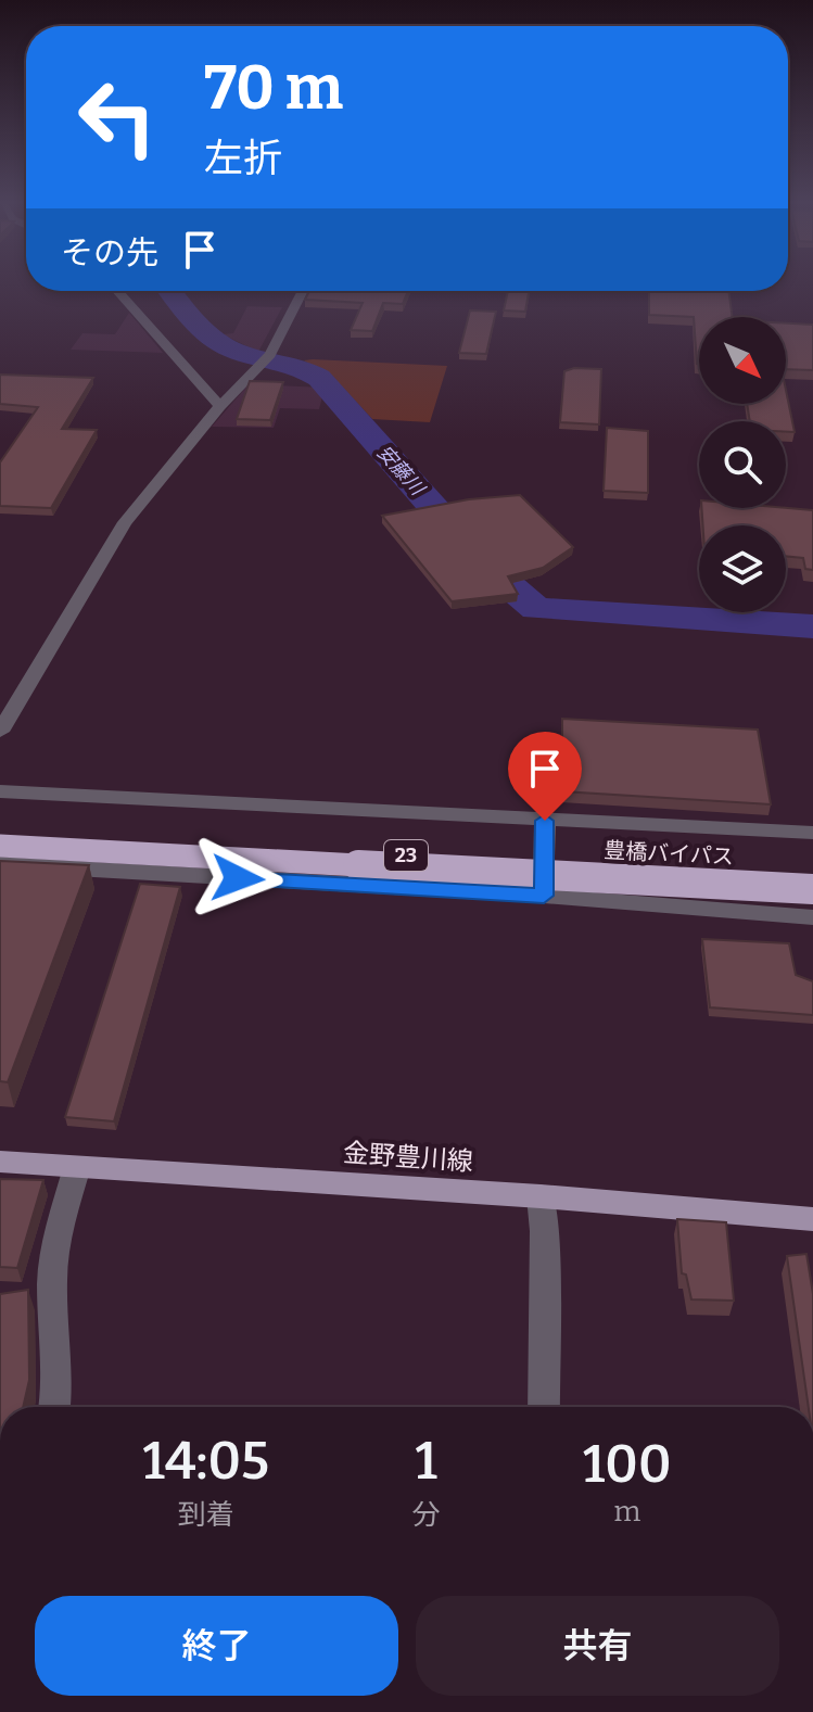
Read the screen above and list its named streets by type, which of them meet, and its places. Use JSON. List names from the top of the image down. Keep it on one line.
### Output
{"streets":{"highway":["豊橋バイパス","23"],"main road":["金野豊川線"]},"water":["安藤川"],"north":"bottom right","page":{"turn":["70 m","左折"],"then":"その先","eta":["14:05","到着","1","分","100","m"],"buttons":["終了","共有"]}}
